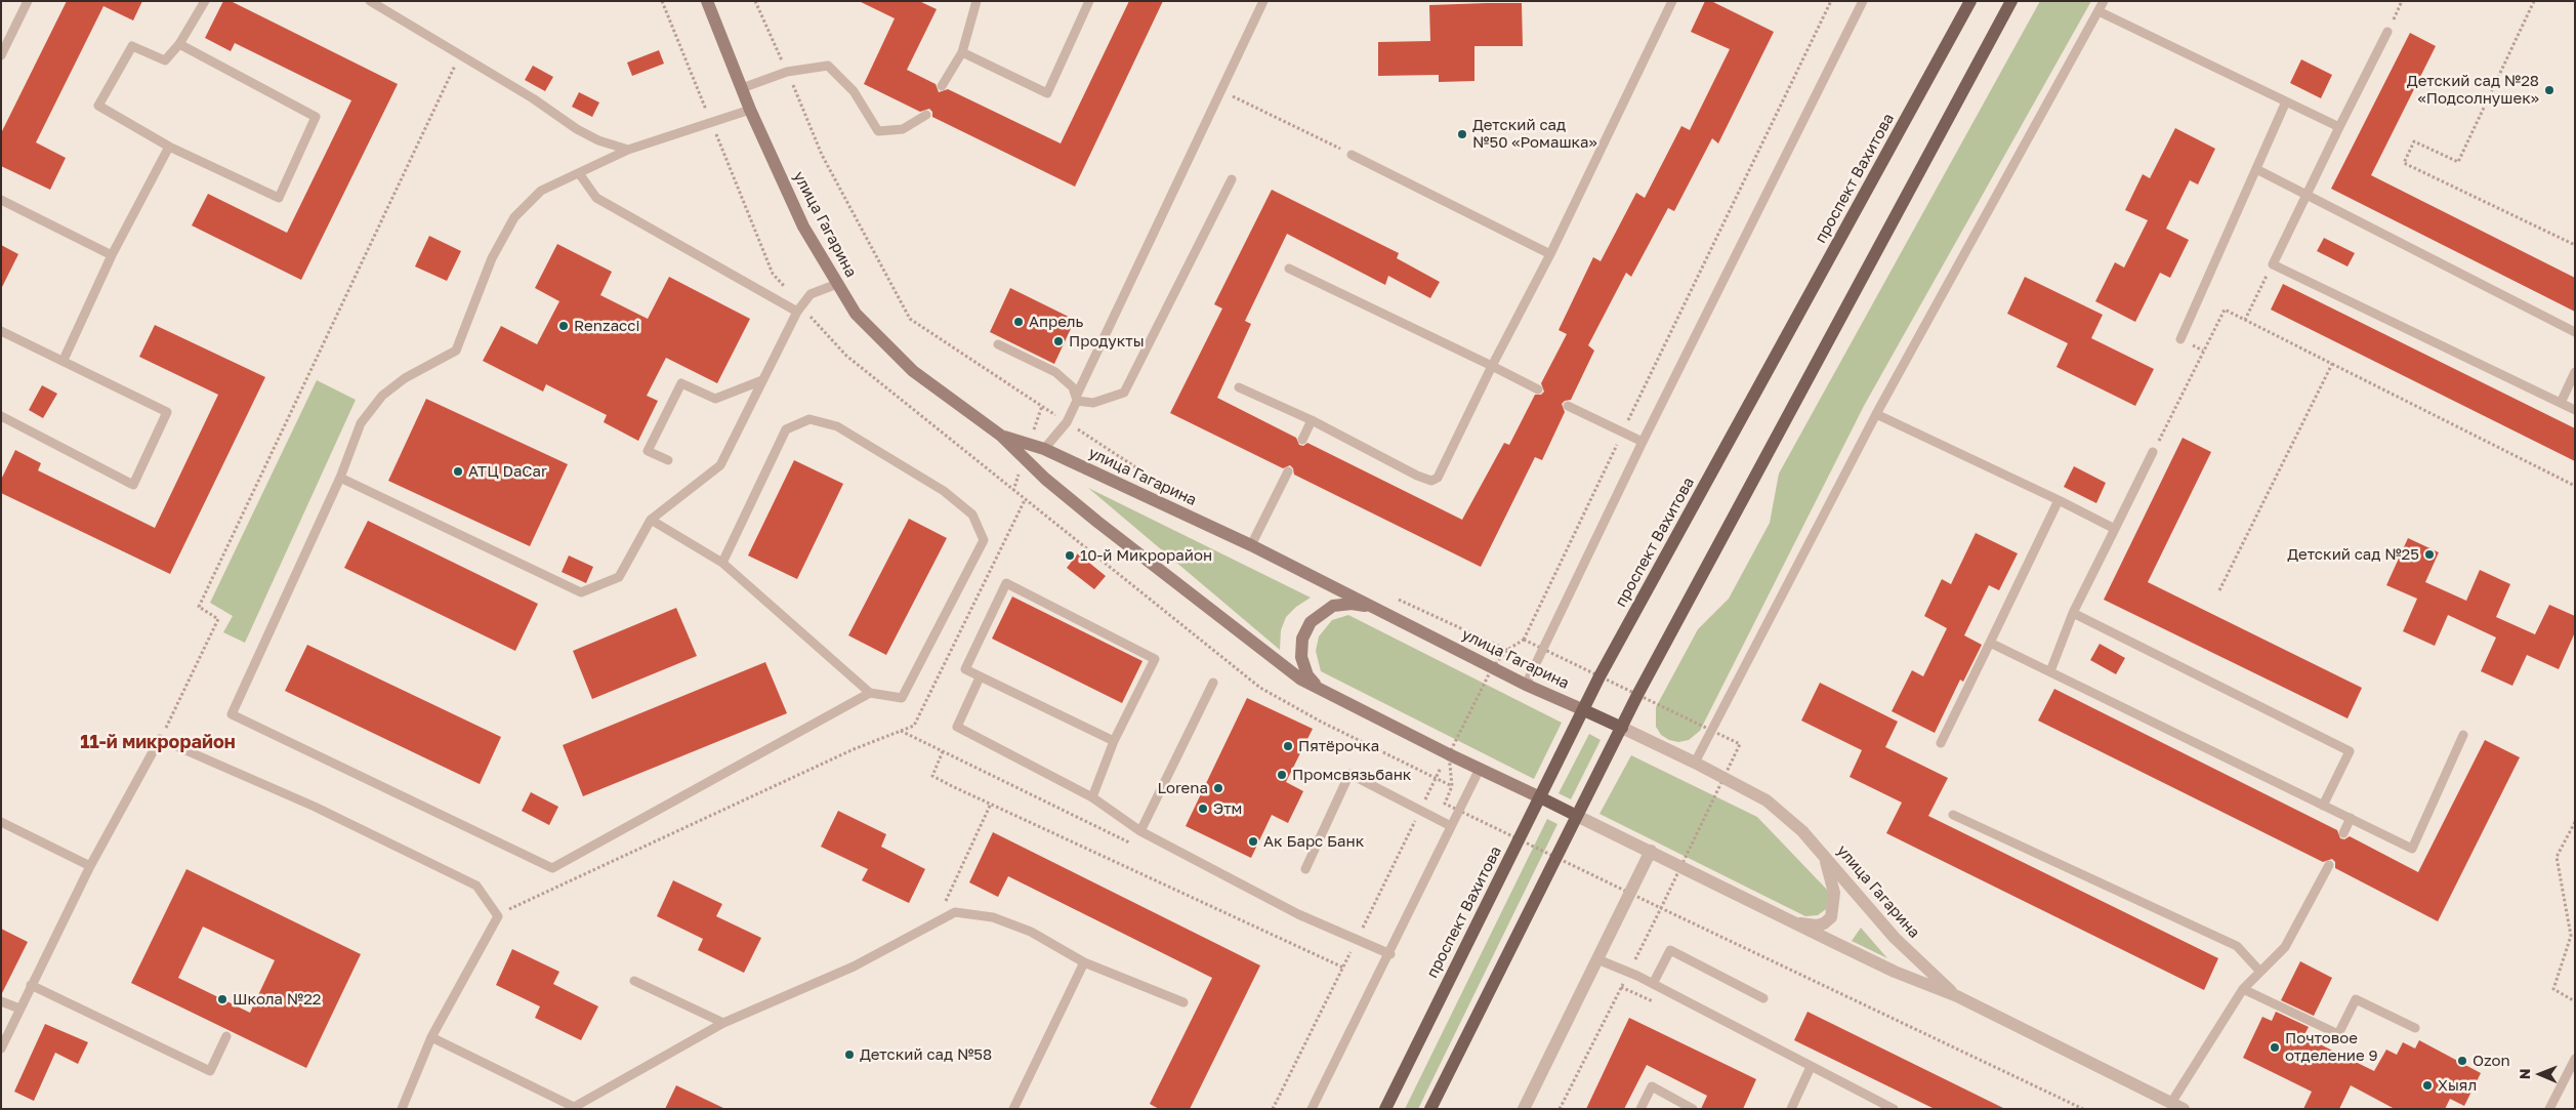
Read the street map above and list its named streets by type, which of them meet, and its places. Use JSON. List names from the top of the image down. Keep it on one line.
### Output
{"streets":{"main road":["проспект Вахитова","улица Гагарина"]},"crossings":[["проспект Вахитова","улица Гагарина"]],"districts":["11-й микрорайон"],"places":["Детский сад №28 «Подсолнушек»","Детский сад №50 «Ромашка»","Апрель","Renzacci","Продукты","АТЦ DaСar","Детский сад №25","10-й Микрорайон","Пятёрочка","Промсвязьбанк","Lorena","Этм","Ак Барс Банк","Школа №22","Почтовое отделение 9","Детский сад №58","Ozon","Хыял"],"north":"left"}
